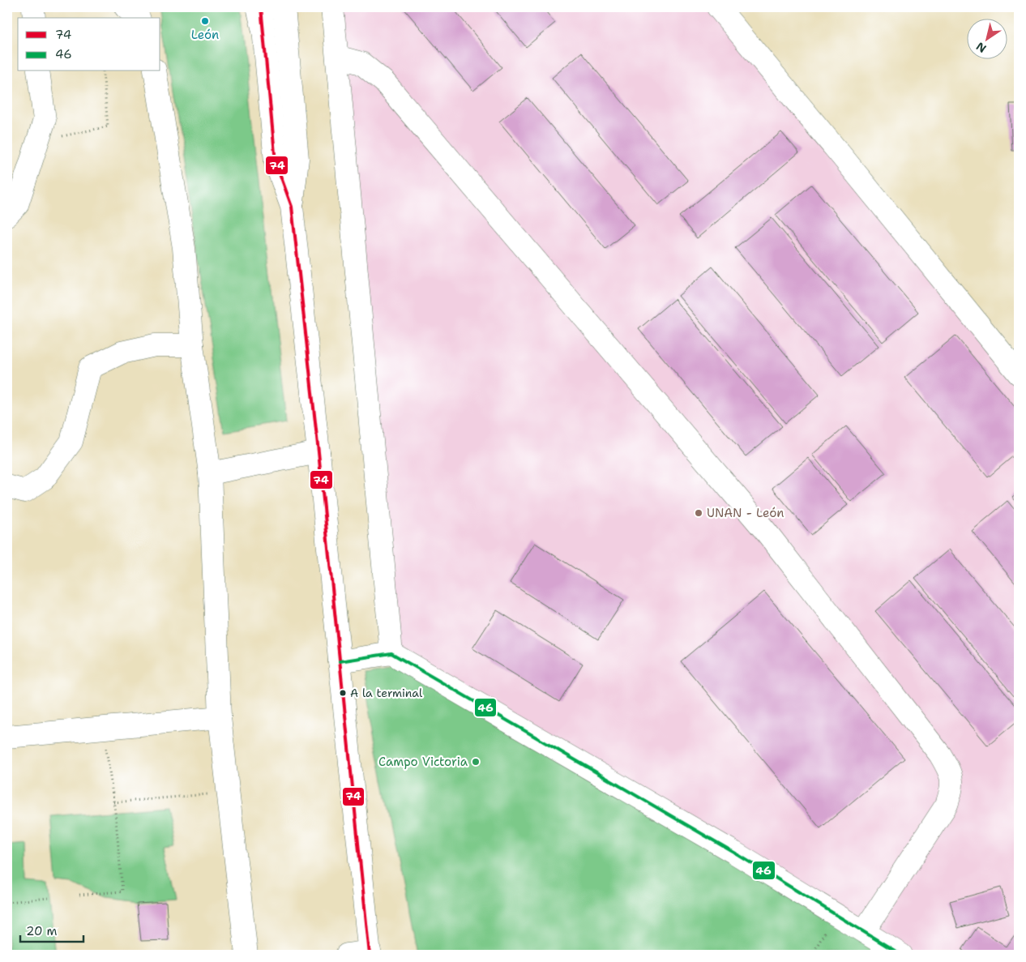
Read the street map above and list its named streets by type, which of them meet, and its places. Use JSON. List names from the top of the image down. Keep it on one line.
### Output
{"places":["León","UNAN - León","A la terminal","Campo Victoria"],"lines":["transit line 74","transit line 46"],"legend":["74","46"],"scale_bar":"20 m","north":"bottom left"}
